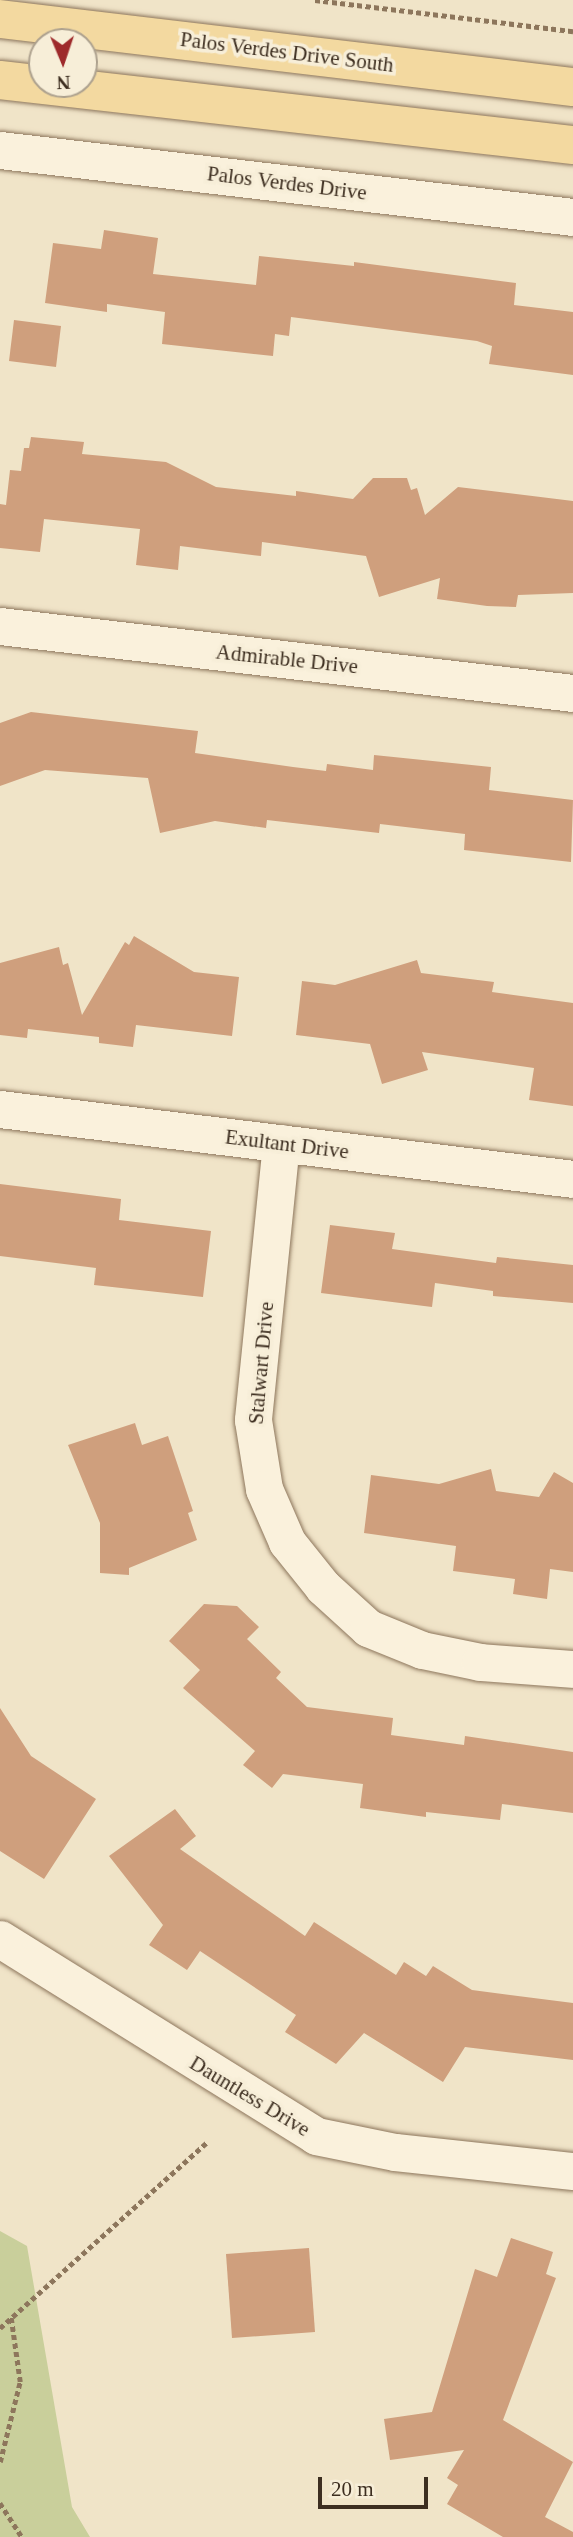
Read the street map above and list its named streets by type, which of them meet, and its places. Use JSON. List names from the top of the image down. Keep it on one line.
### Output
{"streets":{"main road":["Palos Verdes Drive South"],"street":["Palos Verdes Drive","Admirable Drive","Exultant Drive","Stalwart Drive","Dauntless Drive"]},"crossings":[["Exultant Drive","Stalwart Drive"]],"scale_bar":"20 m","north":"bottom"}
